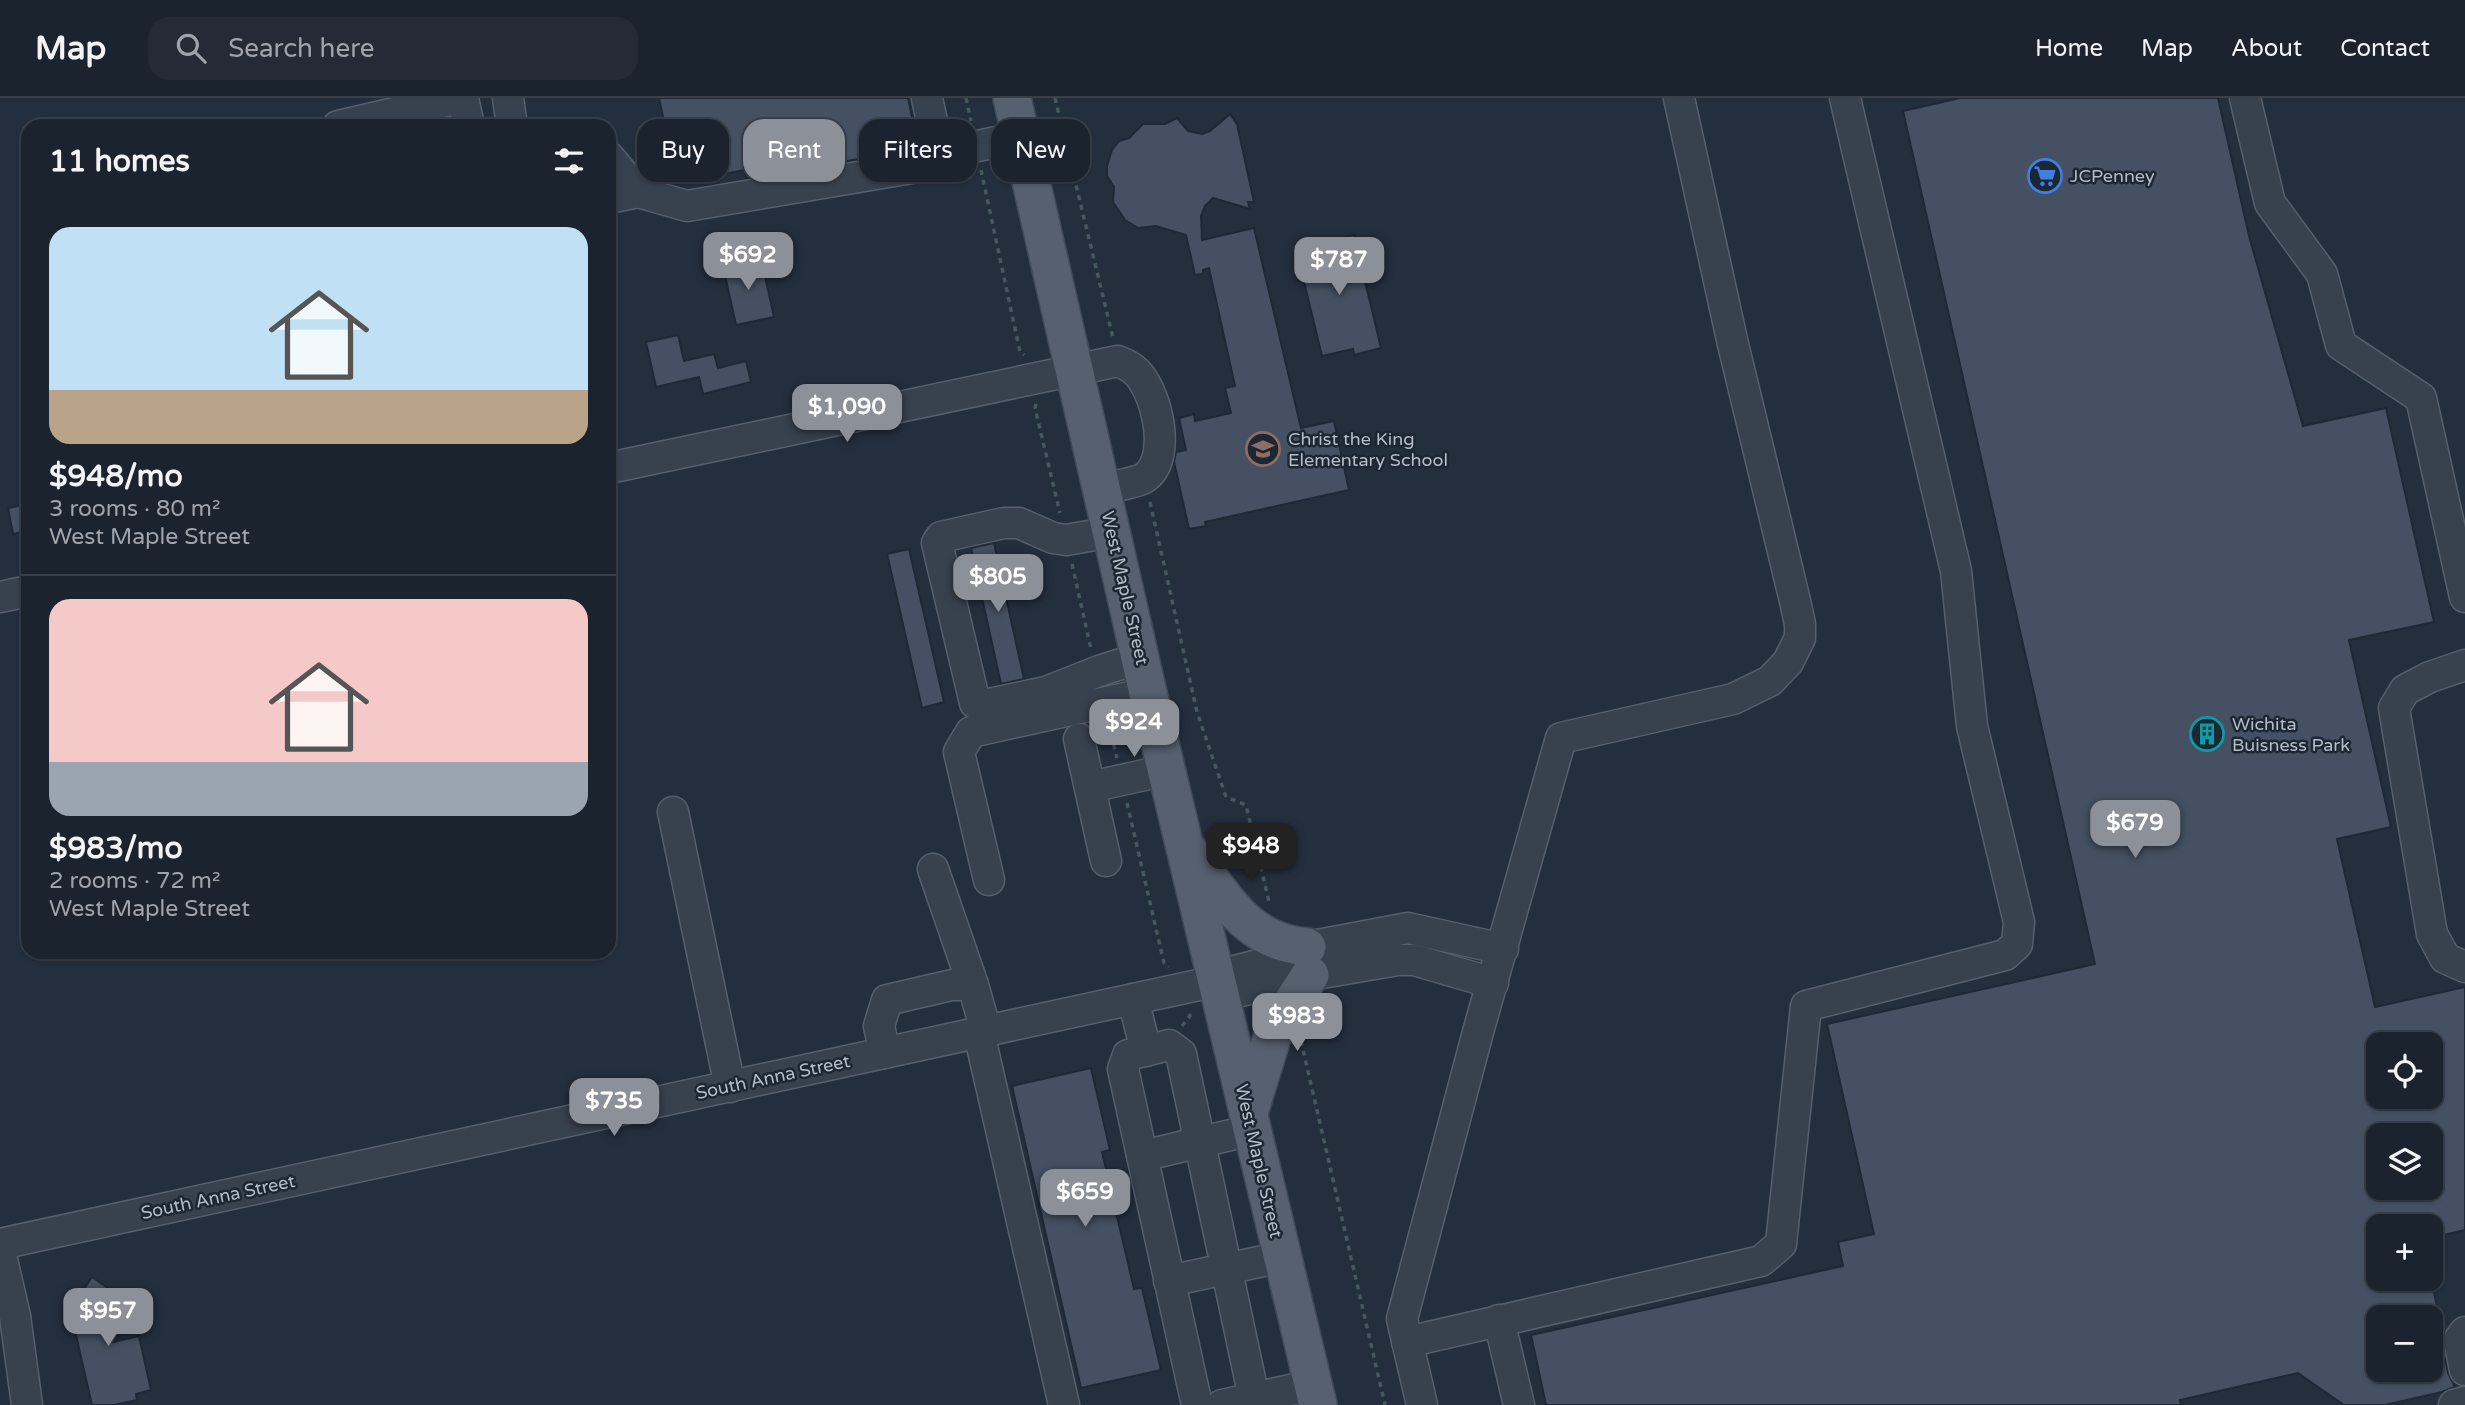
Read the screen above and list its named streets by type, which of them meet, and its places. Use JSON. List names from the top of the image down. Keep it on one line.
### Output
{"streets":{"main road":["West Maple Street"],"street":["South Anna Street"]},"crossings":[["West Maple Street","South Anna Street"]],"places":{"supermarket":["JCPenney"],"school or university":["Christ the King Elementary School"],"building":["Wichita Buisness Park"]},"page":{"header":"Map","search":"Search here","nav":["Home","Map","About","Contact"],"chip":["Buy","Rent","Filters","New"],"heading":"11 homes","list":[{"name":"$948/mo","note":"3 rooms · 80 m² · West Maple Street"},{"name":"$983/mo","note":"2 rooms · 72 m² · West Maple Street"}],"price":["$692","$787","$1,090","$805","$924","$679","$948","$983","$735","$659","$957"],"map_buttons":["+","−"]}}
